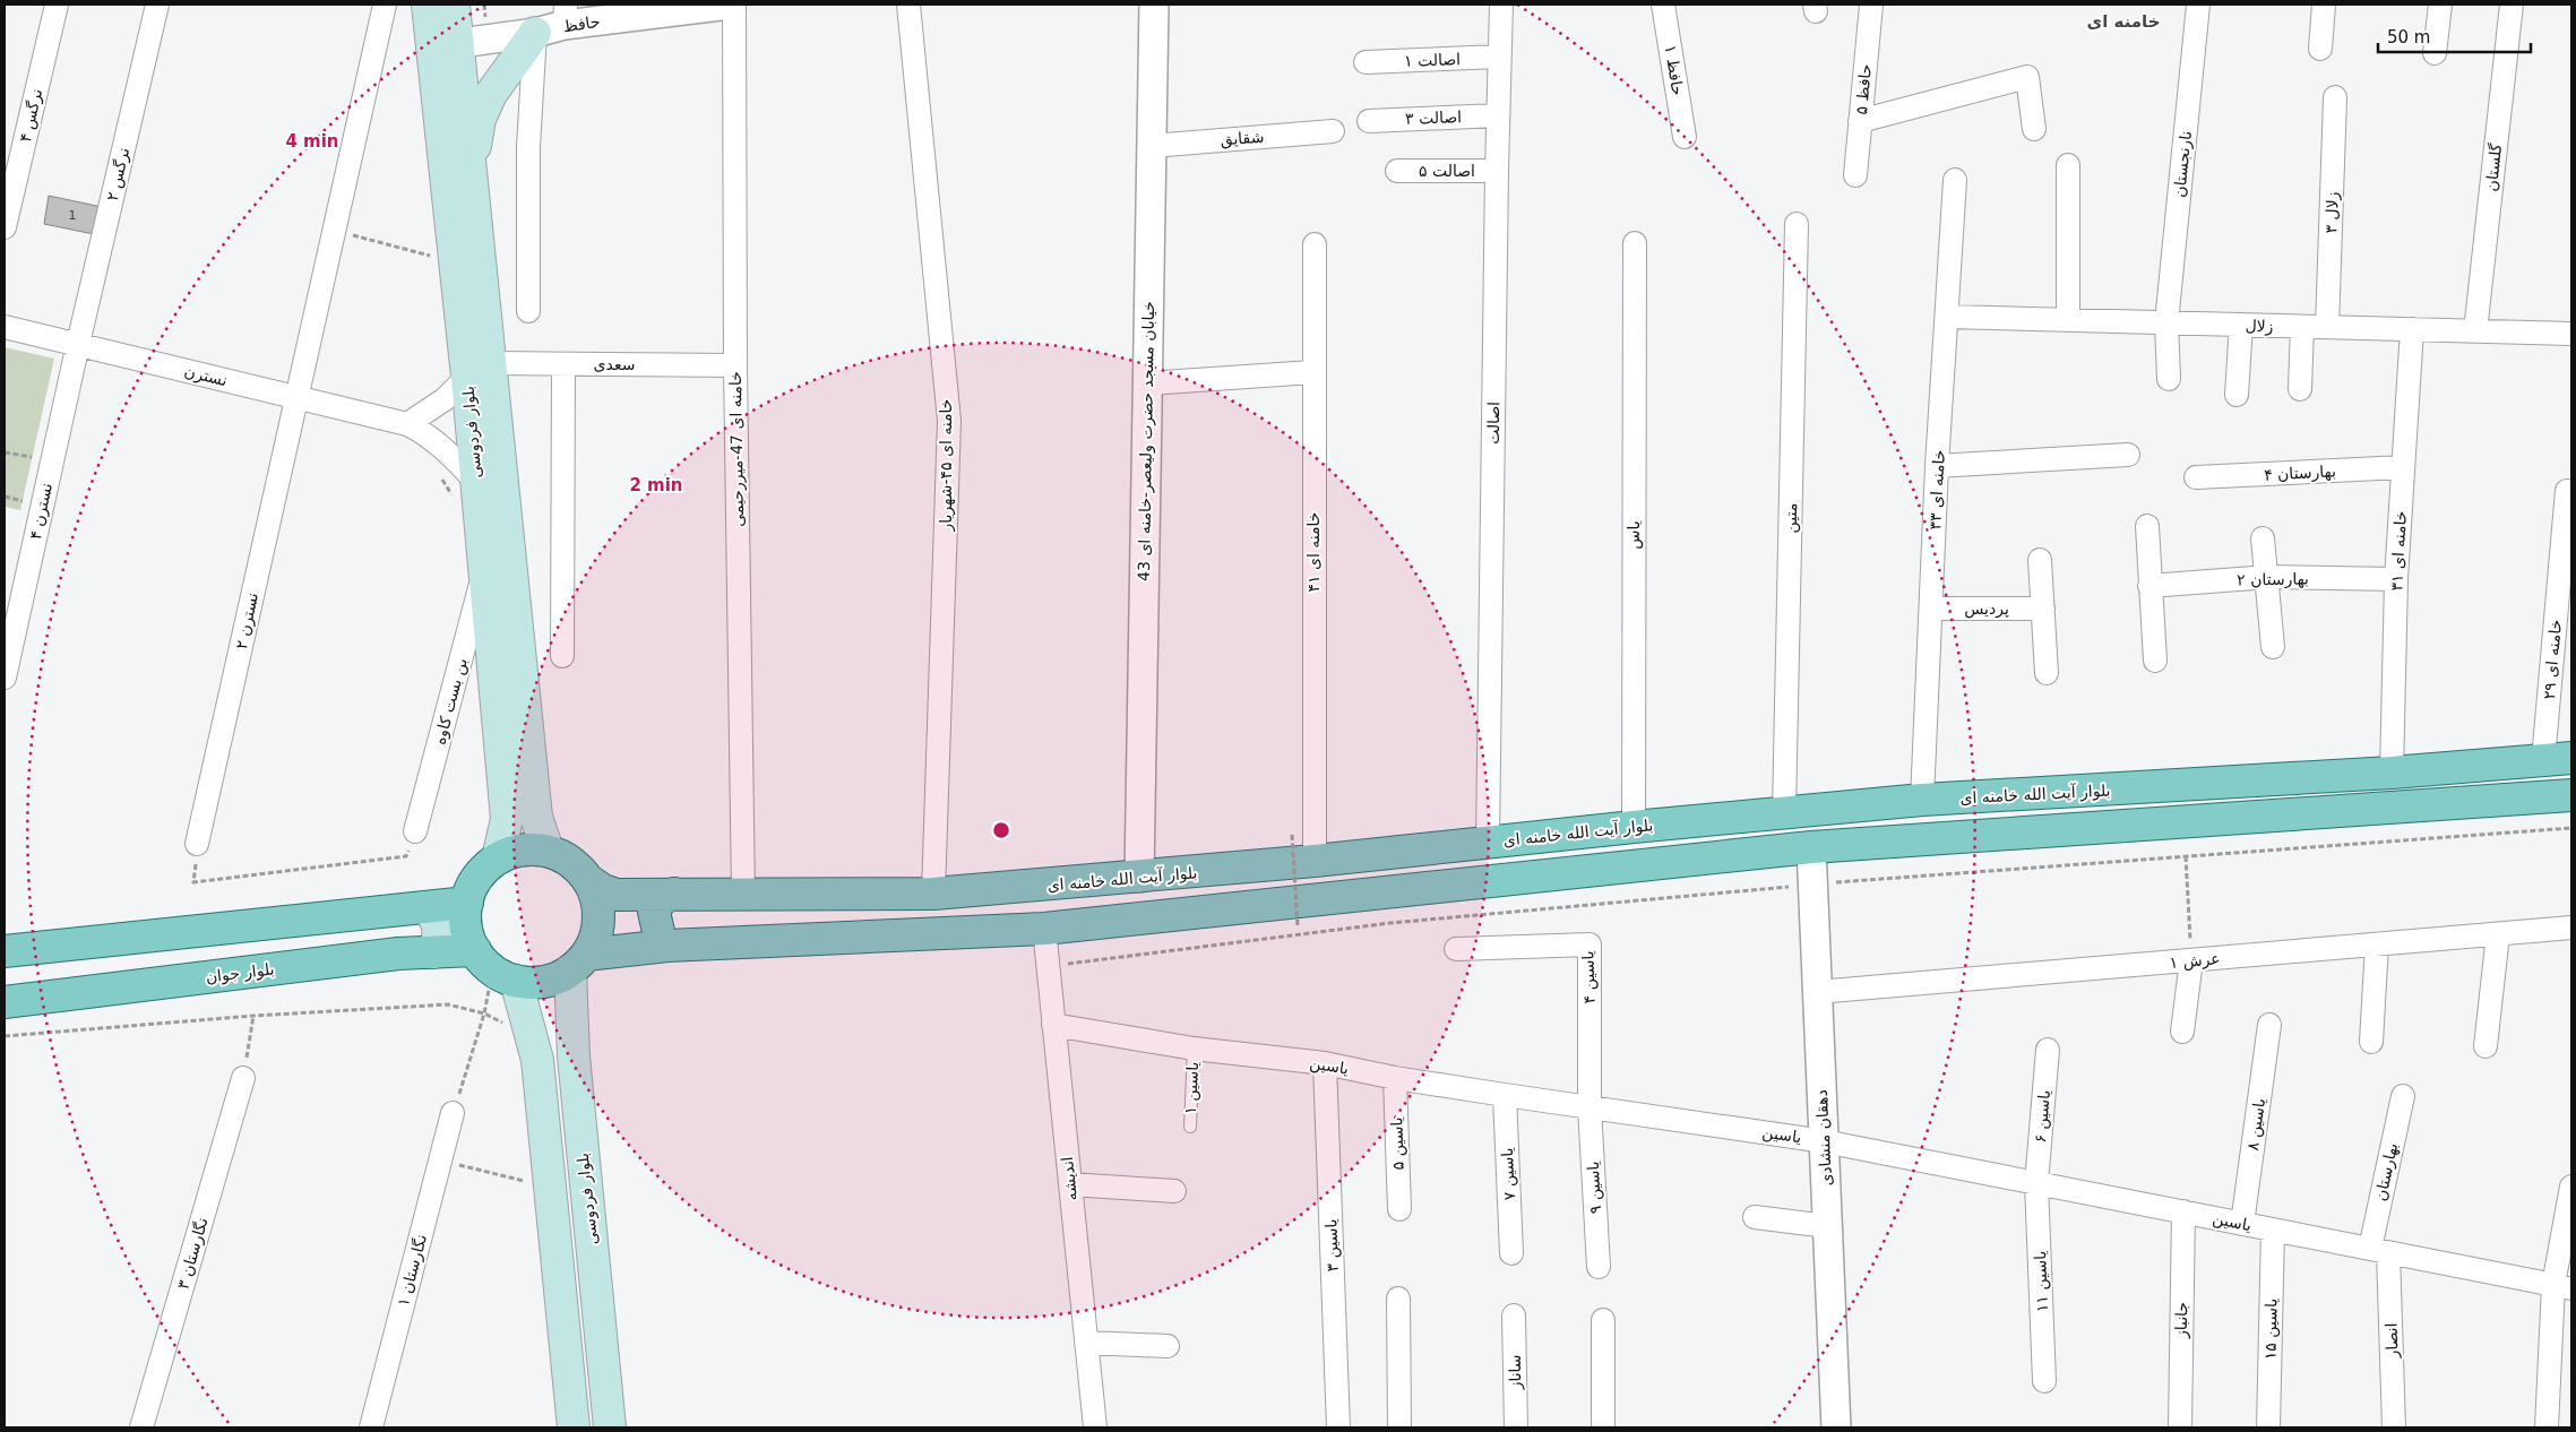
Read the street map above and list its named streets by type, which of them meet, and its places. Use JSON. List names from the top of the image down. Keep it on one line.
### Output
{"streets":{"main road":["بلوار فردوسی","بلوار آیت الله خامنه ای","بلوار جوان"],"street":["حافظ","اصالت ۱","حافظ ۱","حافظ ۵","نرگس ۴","اصالت ۳","شقایق","نارنجستان","گلستان","اصالت ۵","نرگس ۲","۳ زلال","زلال","سعدی","نسترن","اصالت","خیابان مسجد حضرت ولیعصر-خامنه ای 43","خامنه ای 47-میررحیمی","خامنه ای ۴۵-شهریار","بهارستان ۴","خامنه ای ۳۳","نسترن ۴","متین","یاس","خامنه ای ۳۱","خامنه ای ۴۱","بهارستان ۲","پردیس","نسترن ۲","خامنه ای ۲۹","بن بست کاوه","عرش ۱","یاسین ۴","یاسین","یاسین ۶","یاسین ۸","دهقان منشادی","یاسین ۵","بهارستان","یاسین ۷","اندیشه","یاسین ۹","یاسین ۳","نگارستان ۳","نگارستان ۱","یاسین ۱۱","جانباز","یاسین ۱۵","انصار","ساناز"],"lane":["یاسین ۱"]},"crossings":[["حافظ","بلوار فردوسی"],["اصالت ۱","اصالت"],["اصالت ۳","اصالت"],["شقایق","خیابان مسجد حضرت ولیعصر-خامنه ای 43"],["نارنجستان","زلال"],["گلستان","زلال"],["اصالت ۵","اصالت"],["نرگس ۲","نسترن"],["نرگس ۲","نسترن ۴"],["۳ زلال","زلال"],["زلال","خامنه ای ۳۳"],["زلال","خامنه ای ۳۱"],["سعدی","بلوار فردوسی"],["سعدی","خامنه ای 47-میررحیمی"],["نسترن","بلوار فردوسی"],["نسترن","نسترن ۴"],["نسترن","نسترن ۲"],["اصالت","بلوار آیت الله خامنه ای"],["بلوار فردوسی","بن بست کاوه"],["بلوار فردوسی","بلوار آیت الله خامنه ای"],["بلوار فردوسی","بلوار جوان"],["خیابان مسجد حضرت ولیعصر-خامنه ای 43","بلوار آیت الله خامنه ای"],["خامنه ای 47-میررحیمی","بلوار آیت الله خامنه ای"],["خامنه ای ۴۵-شهریار","بلوار آیت الله خامنه ای"],["بهارستان ۴","خامنه ای ۳۱"],["خامنه ای ۳۳","پردیس"],["خامنه ای ۳۳","بلوار آیت الله خامنه ای"],["متین","بلوار آیت الله خامنه ای"],["یاس","بلوار آیت الله خامنه ای"],["خامنه ای ۳۱","بهارستان ۲"],["خامنه ای ۳۱","بلوار آیت الله خامنه ای"],["خامنه ای ۴۱","بلوار آیت الله خامنه ای"],["خامنه ای ۲۹","بلوار آیت الله خامنه ای"],["بلوار آیت الله خامنه ای","بلوار جوان"],["عرش ۱","دهقان منشادی"],["یاسین ۴","یاسین"],["یاسین ۴","یاسین ۹"],["یاسین","یاسین ۱"],["یاسین","یاسین ۶"],["یاسین","یاسین ۸"],["یاسین","دهقان منشادی"],["یاسین","یاسین ۵"],["یاسین","بهارستان"],["یاسین","یاسین ۷"],["یاسین","اندیشه"],["یاسین","یاسین ۹"],["یاسین","یاسین ۳"],["یاسین","یاسین ۱۱"],["یاسین","جانباز"],["یاسین","یاسین ۱۵"],["یاسین","انصار"],["یاسین ۶","یاسین ۱۱"],["بهارستان","انصار"]],"districts":["خامنه ای"],"house_numbers":["1"],"scale_bar":"50 m","rings":["4 min","2 min"]}
